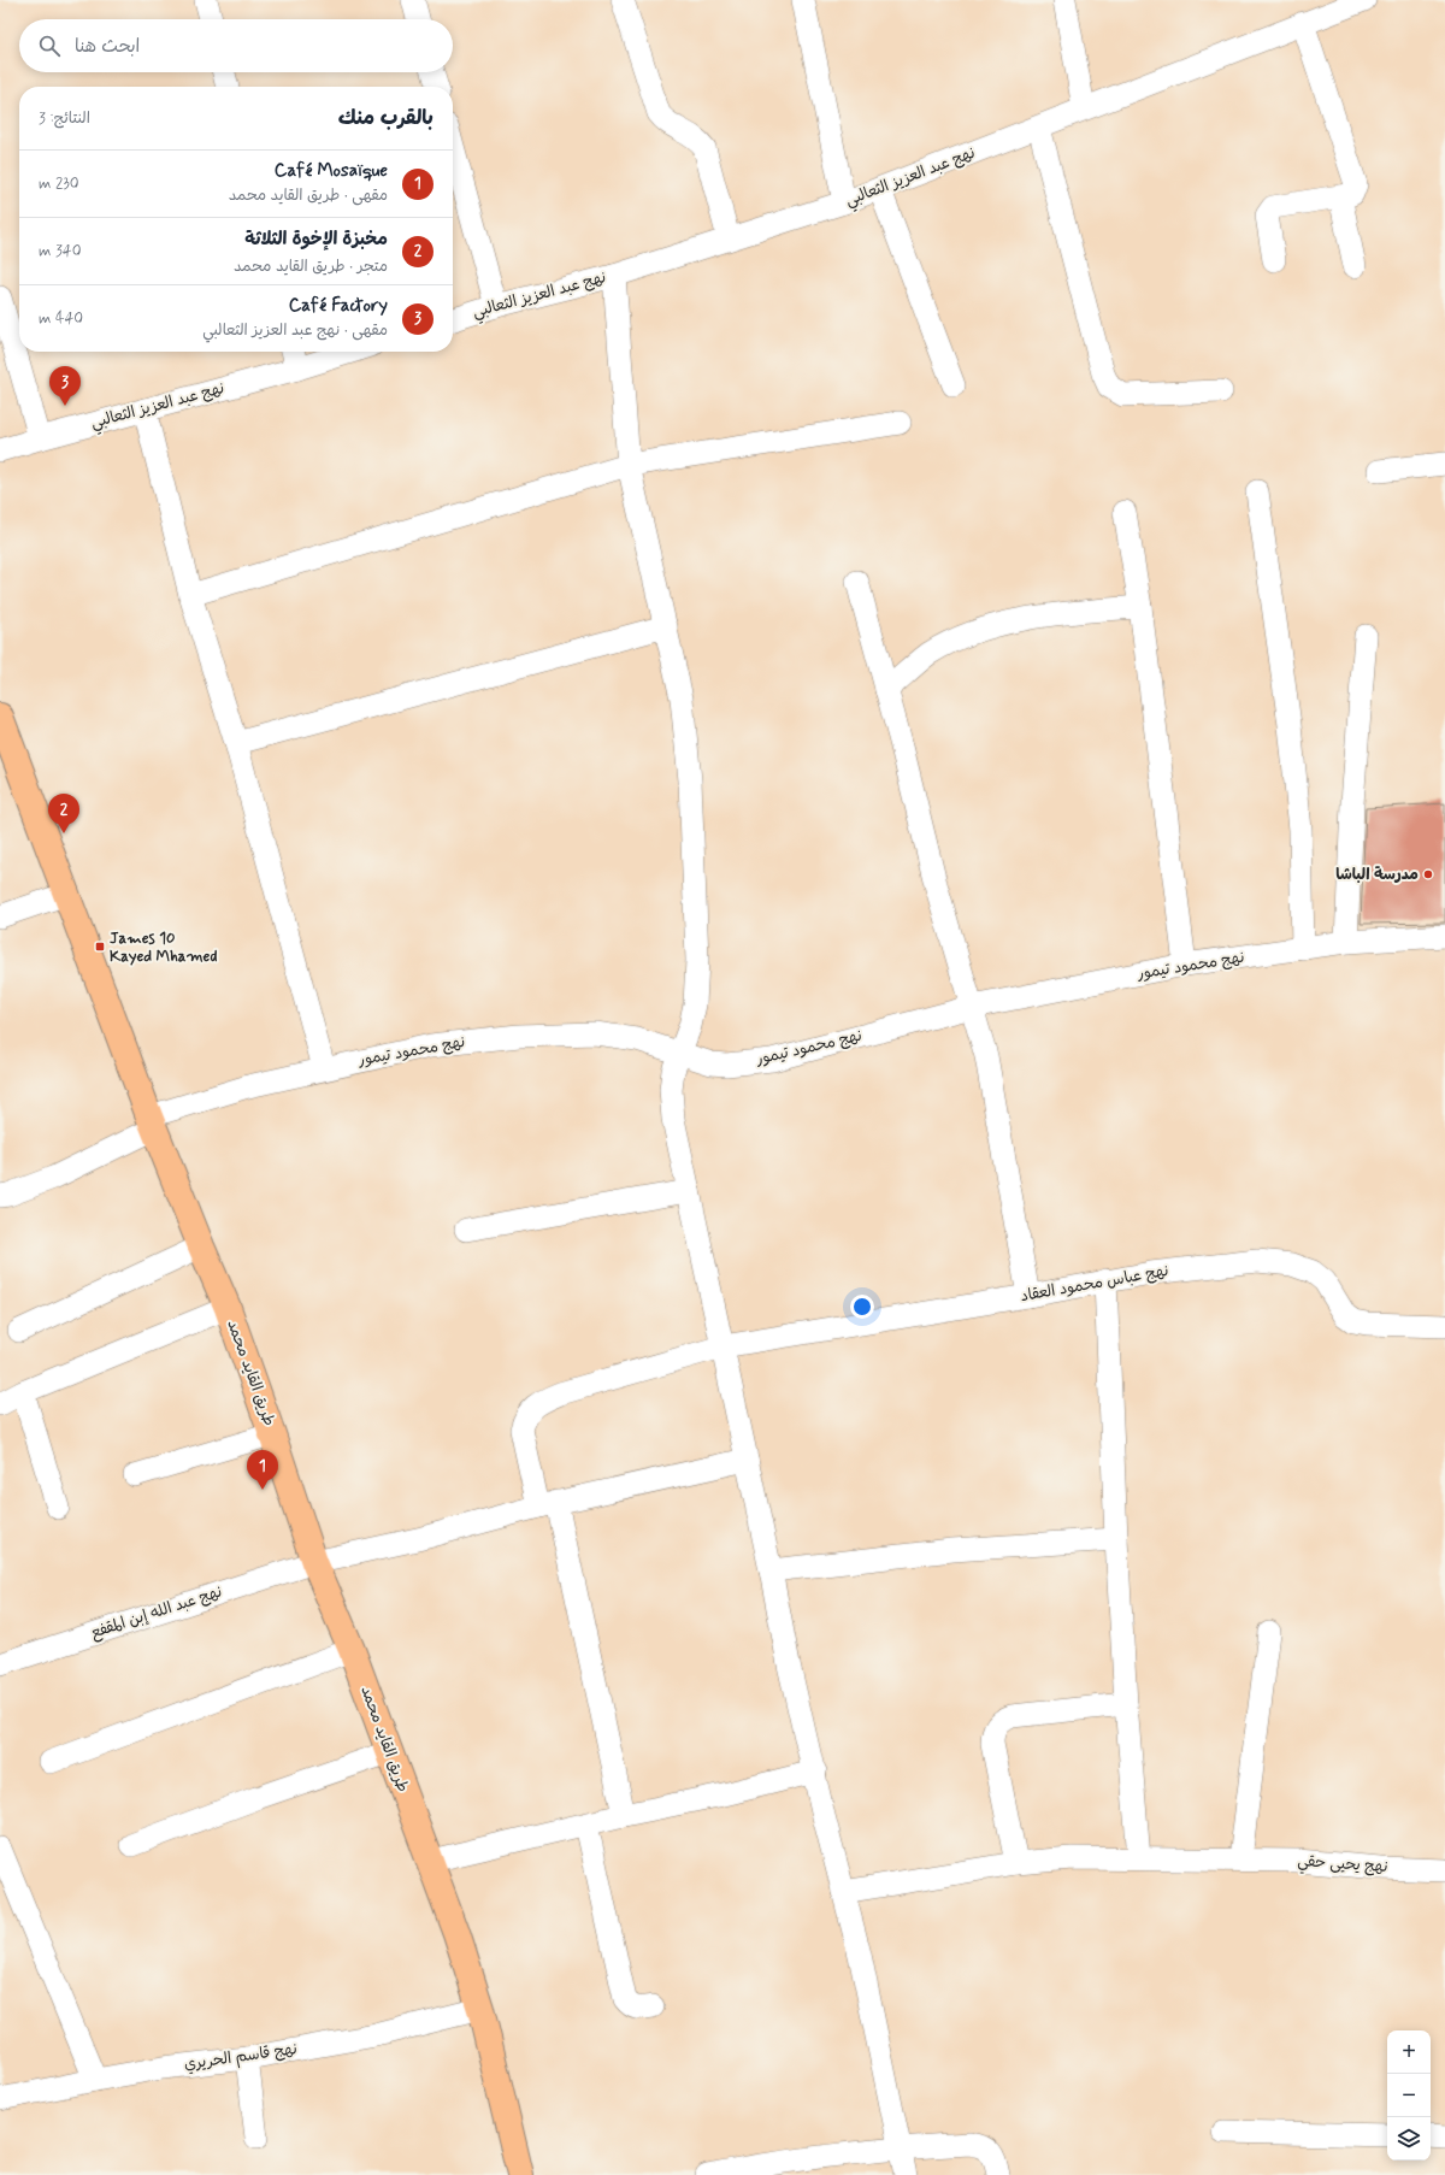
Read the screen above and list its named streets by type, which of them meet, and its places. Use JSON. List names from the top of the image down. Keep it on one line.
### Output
{"streets":{"main road":["طريق القايد محمد"],"street":["نهج عبد العزيز الثعالبي","نهج محمود تيمور","نهج عباس محمود العقاد","نهج عبد الله إبن المقفع","نهج يحيى حقي","نهج قاسم الحريري"]},"crossings":[["نهج محمود تيمور","طريق القايد محمد"],["نهج عباس محمود العقاد","نهج عبد الله إبن المقفع"],["طريق القايد محمد","نهج عبد الله إبن المقفع"],["طريق القايد محمد","نهج قاسم الحريري"]],"places":{"other":["مدرسة الباشا"],"transit":["James 10 Kayed Mhamed"]},"page":{"search":"ابحث هنا","heading":["بالقرب منك","النتائج: 3"],"list":[{"mark":"1","name":"Café Mosaïque","note":"مقهى · طريق القايد محمد","value":"230 m"},{"mark":"2","name":"مخبزة الإخوة الثلاثة","note":"متجر · طريق القايد محمد","value":"340 m"},{"mark":"3","name":"Café Factory","note":"مقهى · نهج عبد العزيز الثعالبي","value":"440 m"}],"pins":["3","2","1"],"map_buttons":["+","−"]}}
